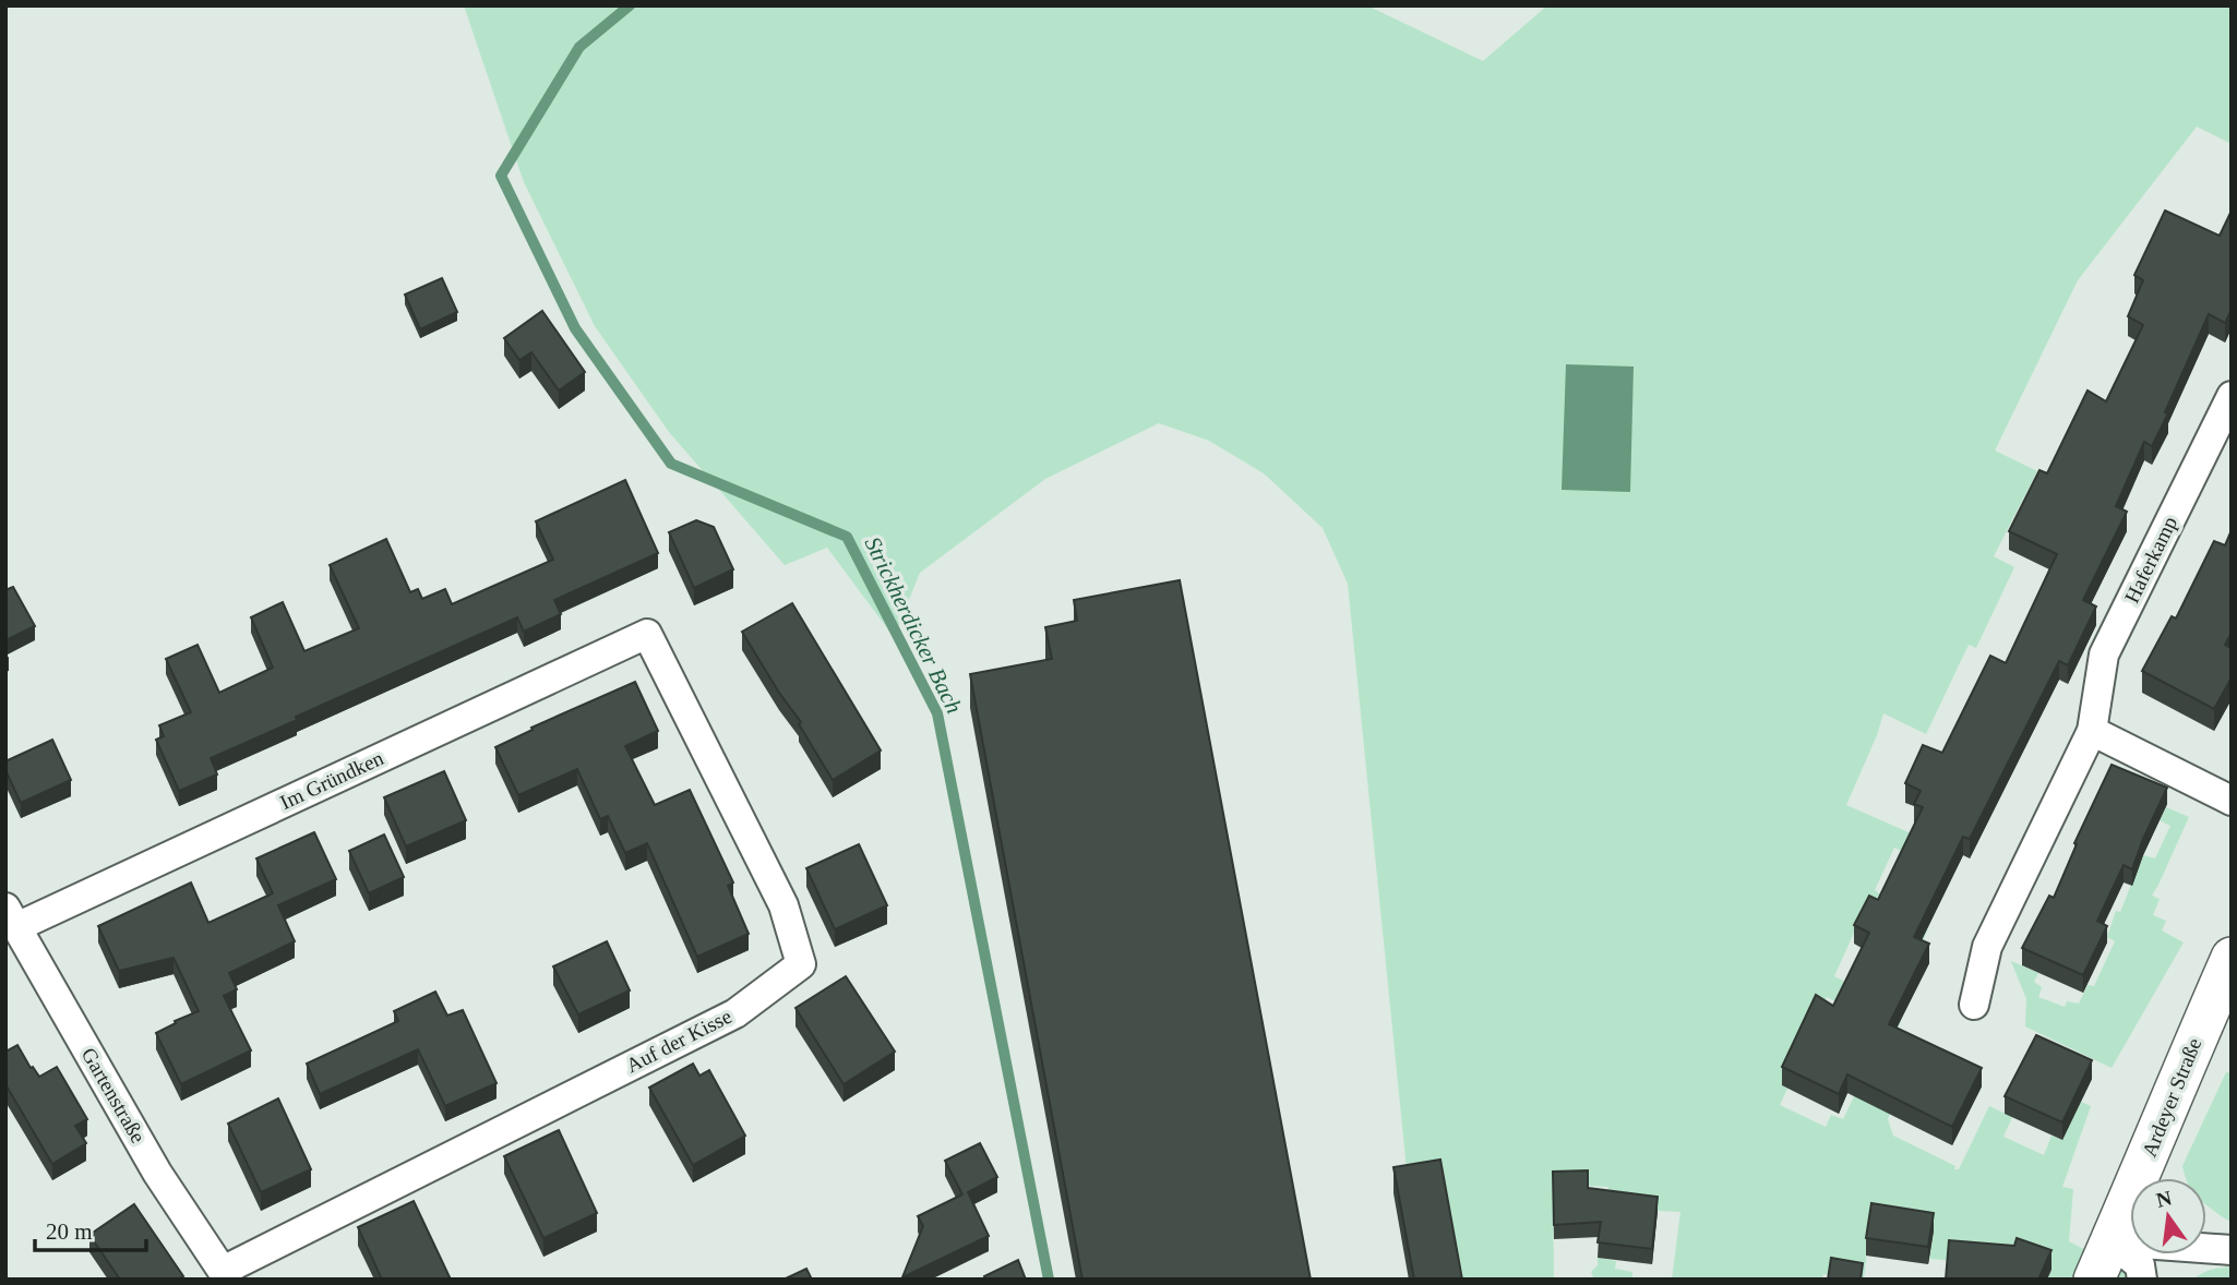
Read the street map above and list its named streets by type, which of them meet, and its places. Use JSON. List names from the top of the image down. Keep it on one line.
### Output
{"streets":{"main road":["Ardeyer Straße"],"street":["Haferkamp","Im Gründken","Auf der Kisse","Gartenstraße"]},"crossings":[["Im Gründken","Auf der Kisse"],["Im Gründken","Gartenstraße"],["Auf der Kisse","Gartenstraße"]],"water":["Strickherdicker Bach"],"scale_bar":"20 m","north":"top"}
